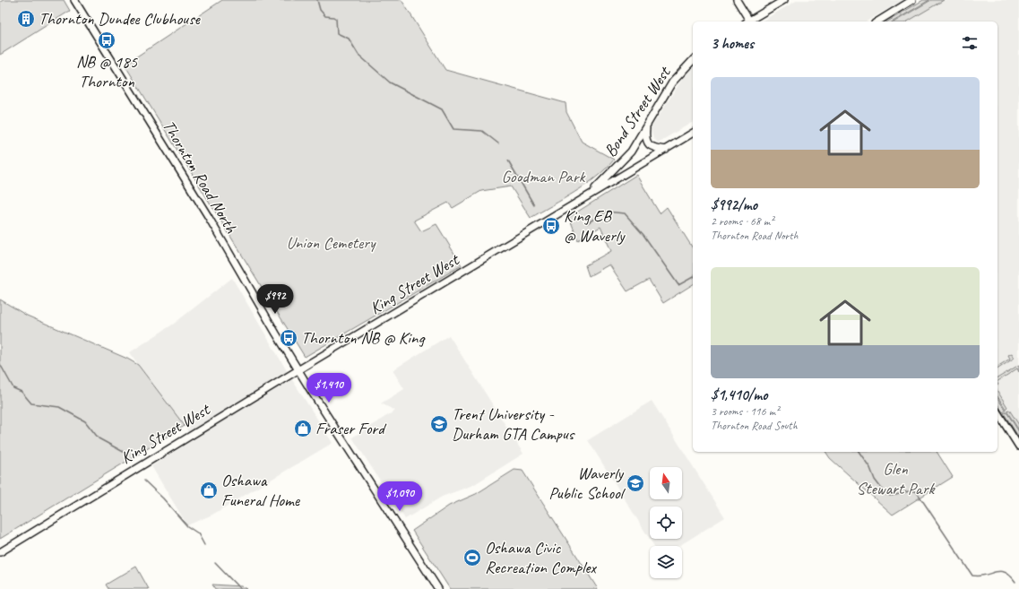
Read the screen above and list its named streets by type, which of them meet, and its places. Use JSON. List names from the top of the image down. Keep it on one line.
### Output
{"streets":{"main road":["Bond Street West","Thornton Road North","King Street West"]},"crossings":[["Bond Street West","King Street West"],["Thornton Road North","King Street West"]],"parks":["Goodman Park","Union Cemetery","Glen Stewart Park"],"places":{"building":["Thornton Dundee Clubhouse"],"bus stop":["NB @ 185 Thornton","King EB @ Waverly","Thornton NB @ King"],"school or university":["Trent University - Durham GTA Campus","Waverly Public School"],"shop":["Fraser Ford","Oshawa Funeral Home"],"sports":["Oshawa Civic Recreation Complex"]},"north":"top","page":{"heading":"3 homes","list":[{"name":"$992/mo","note":"2 rooms · 68 m² · Thornton Road North"},{"name":"$1,410/mo","note":"3 rooms · 116 m² · Thornton Road South"}],"price":["$992","$1,410","$1,090"]}}
